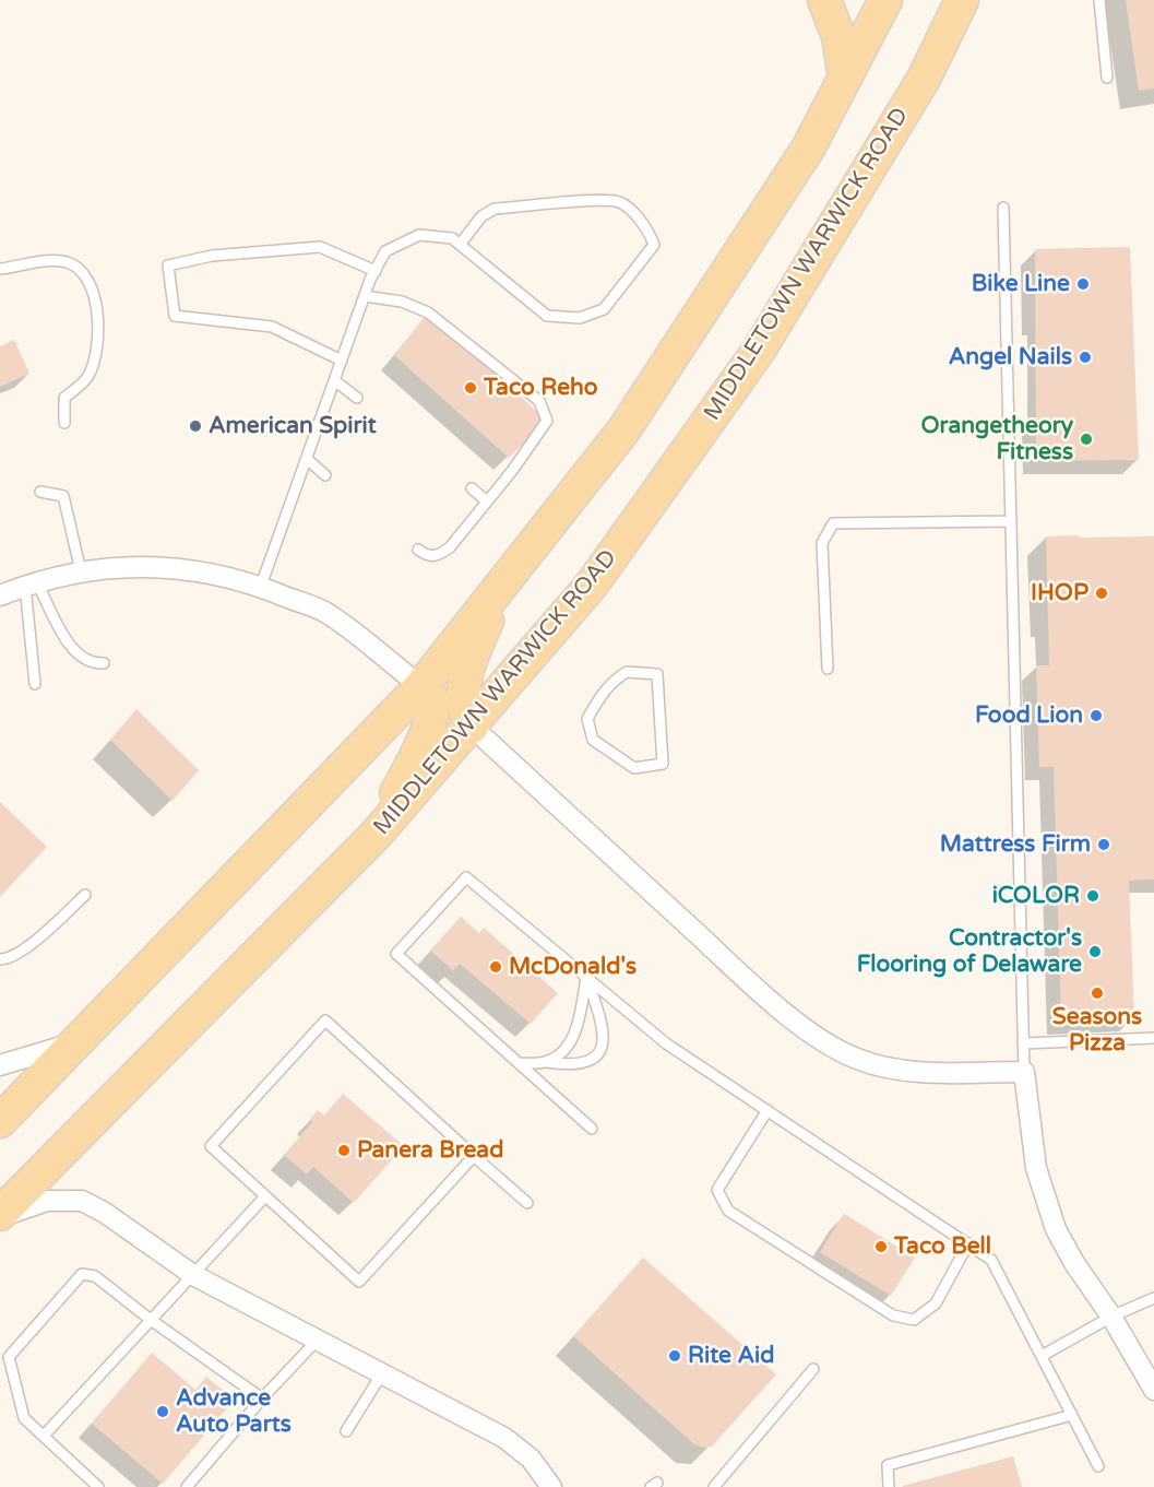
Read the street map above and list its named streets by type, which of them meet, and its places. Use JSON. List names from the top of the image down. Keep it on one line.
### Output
{"streets":{"main road":["MIDDLETOWN WARWICK ROAD"]},"places":["Bike Line","Angel Nails","Taco Reho","American Spirit","Orangetheory Fitness","IHOP","Food Lion","Mattress Firm","iCOLOR","Contractor's Flooring of Delaware","McDonald's","Seasons Pizza","Panera Bread","Taco Bell","Rite Aid","Advance Auto Parts"]}
